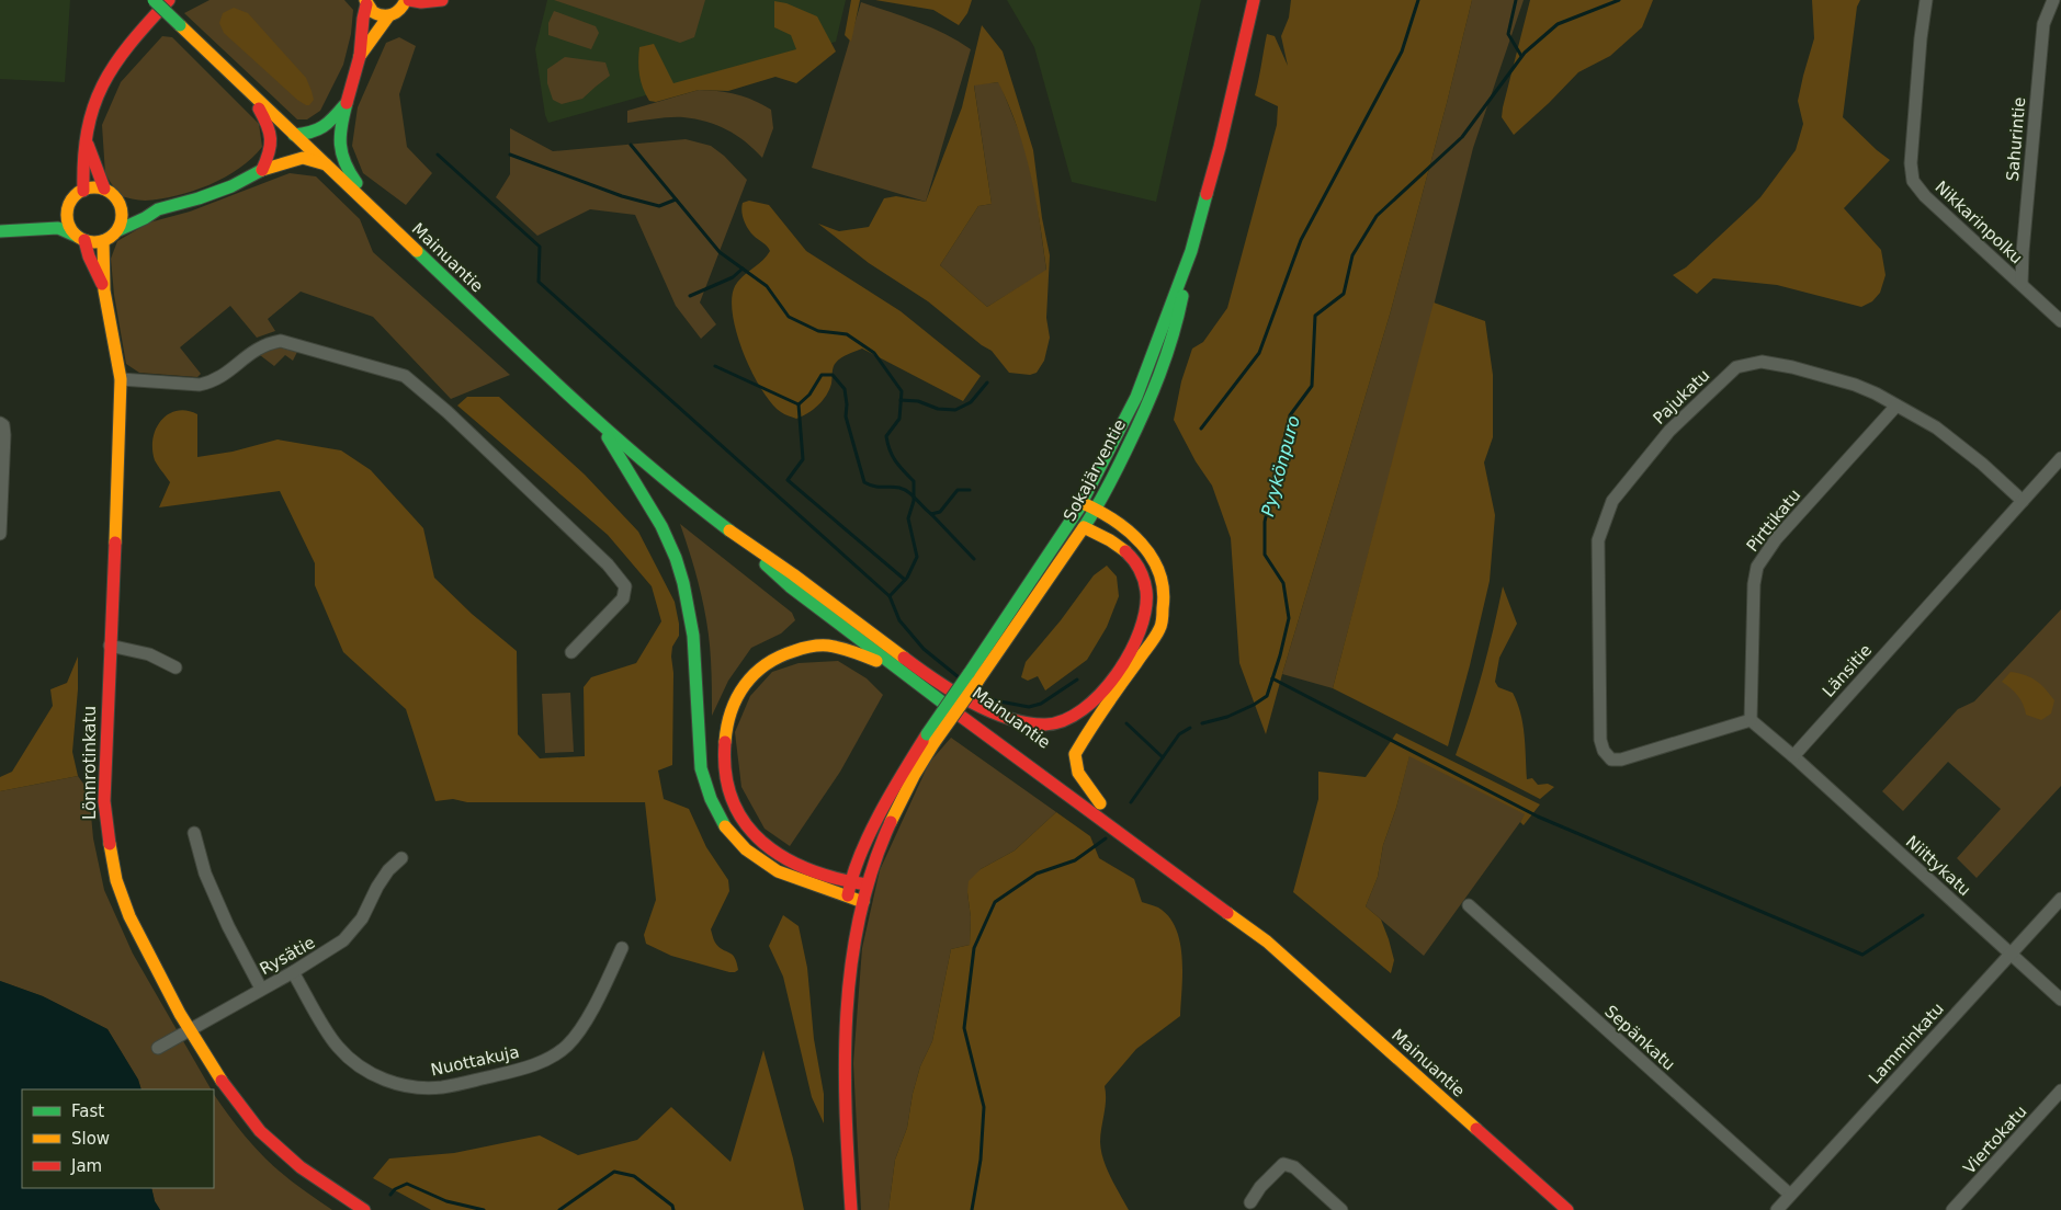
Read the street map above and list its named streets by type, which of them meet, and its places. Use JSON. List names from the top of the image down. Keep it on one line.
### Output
{"streets":{"main road":["Mainuantie","Sokajärventie","Lönnrotinkatu"],"street":["Sahurintie","Nikkarinpolku","Pajukatu","Pirttikatu","Länsitie","Niittykatu","Rysätie","Sepänkatu","Lamminkatu","Nuottakuja","Viertokatu"]},"crossings":[["Sahurintie","Nikkarinpolku"],["Pajukatu","Pirttikatu"],["Pajukatu","Länsitie"],["Länsitie","Niittykatu"],["Lönnrotinkatu","Rysätie"],["Niittykatu","Lamminkatu"],["Rysätie","Nuottakuja"],["Sepänkatu","Lamminkatu"]],"water":["Pyykönpuro"],"legend":["Fast","Slow","Jam"]}
